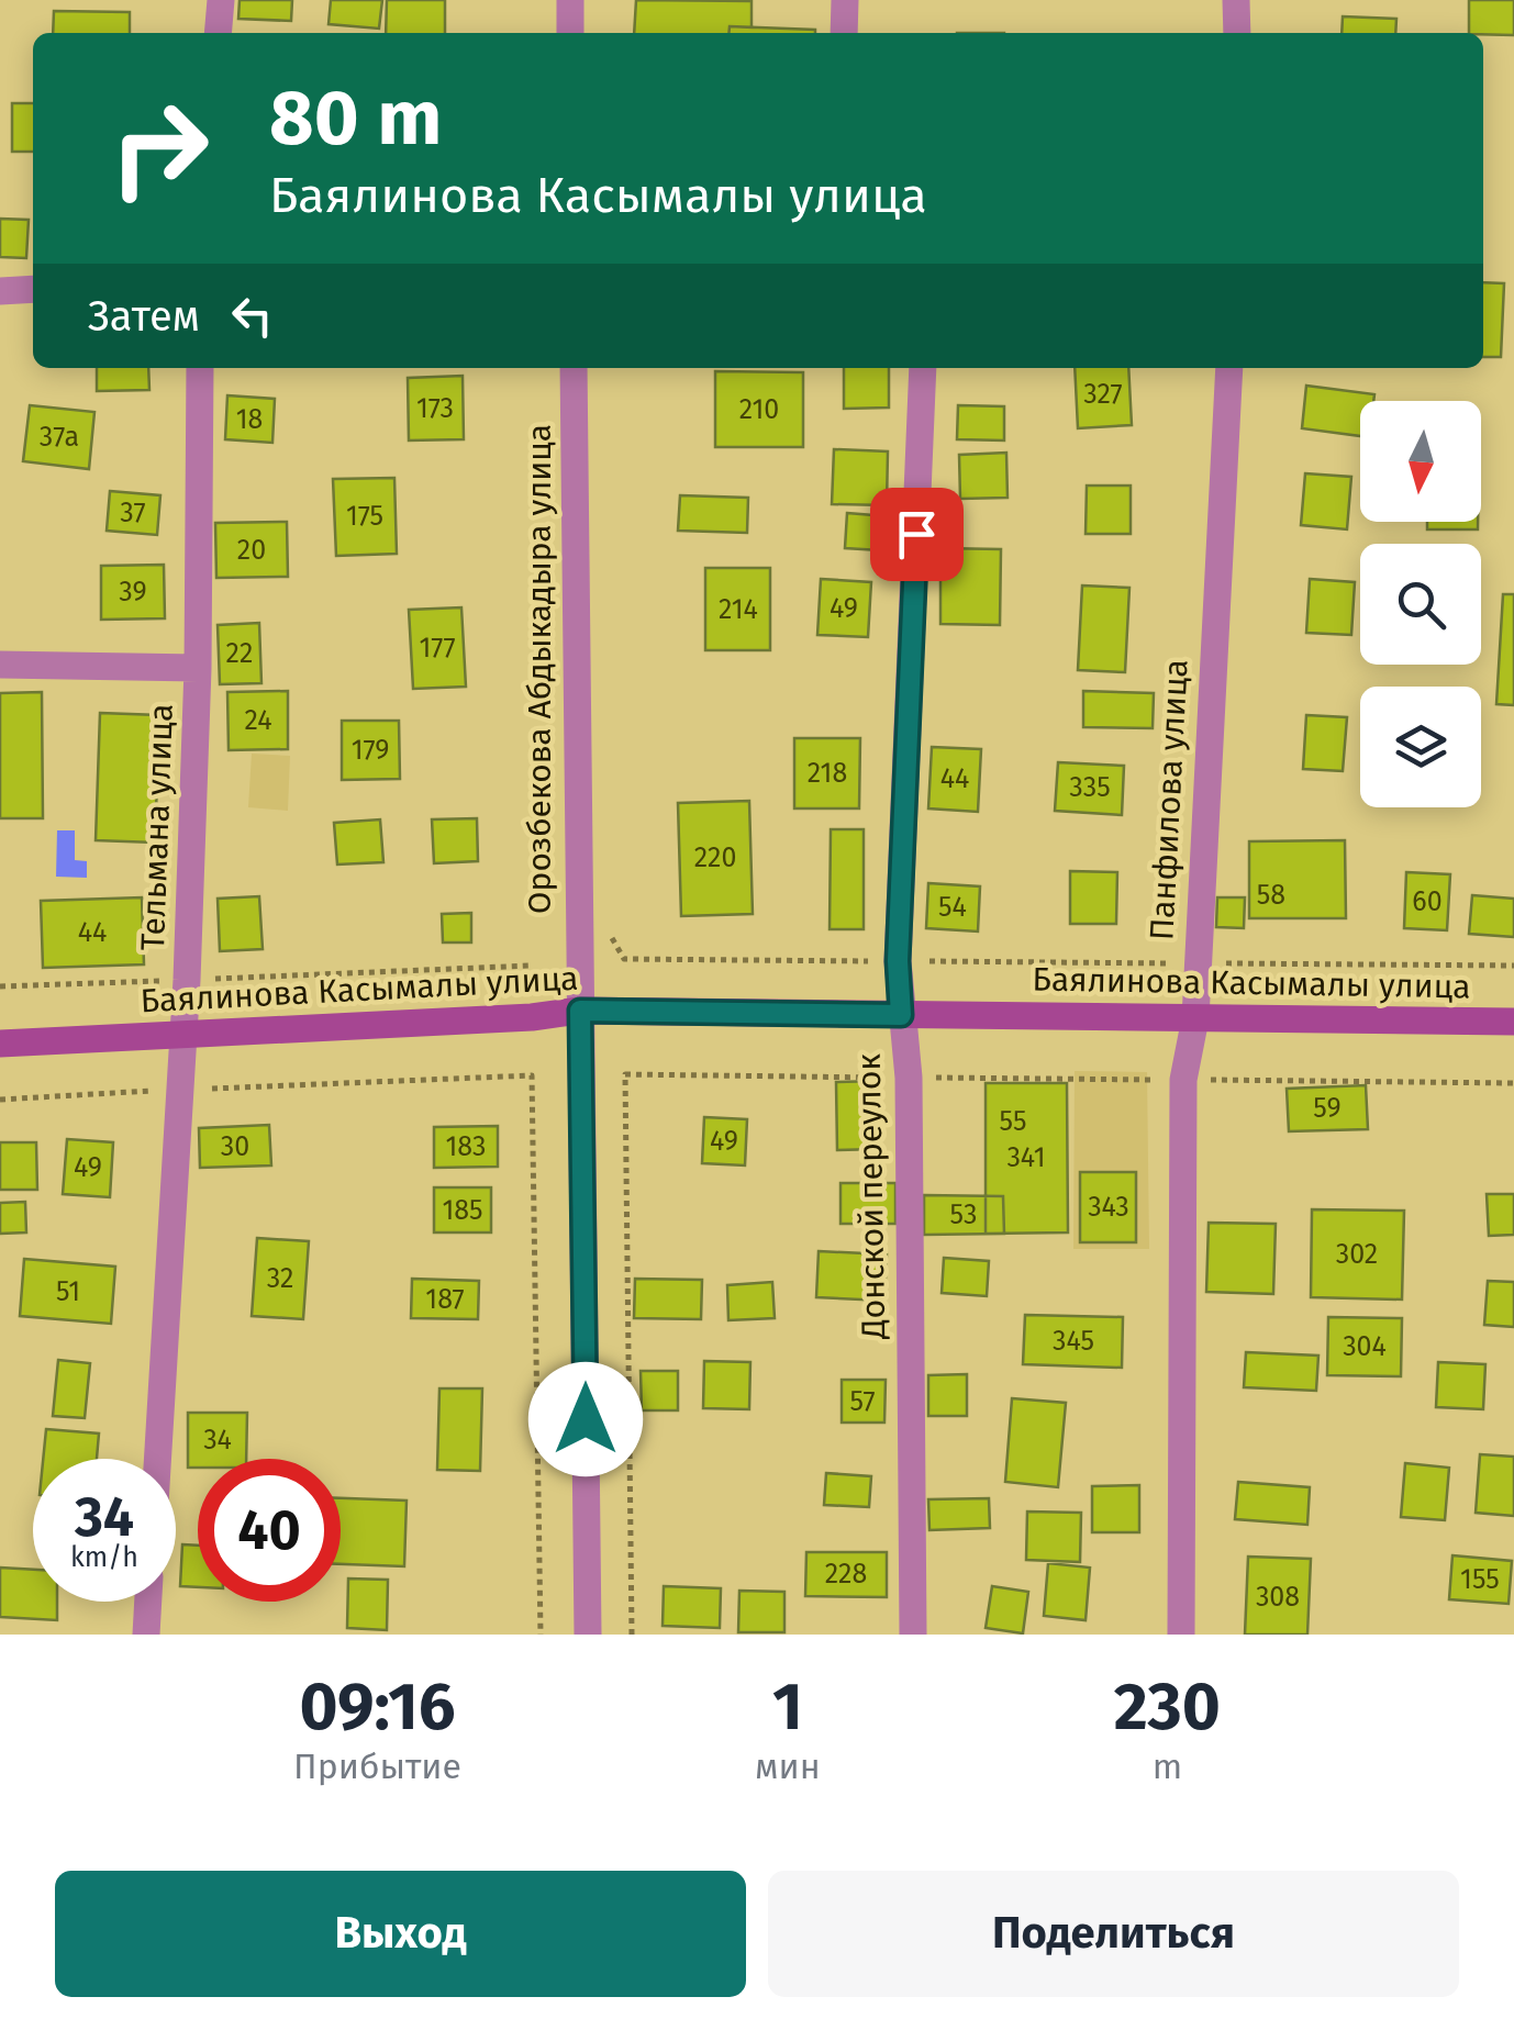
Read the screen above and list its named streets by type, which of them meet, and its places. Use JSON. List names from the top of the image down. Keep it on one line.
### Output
{"streets":{"main road":["Баялинова Касымалы улица"],"street":["Орозбекова Абдыкадыра улица","Панфилова улица","Тельмана улица","Донской переулок"]},"crossings":[["Орозбекова Абдыкадыра улица","Баялинова Касымалы улица"],["Панфилова улица","Баялинова Касымалы улица"],["Тельмана улица","Баялинова Касымалы улица"],["Баялинова Касымалы улица","Донской переулок"]],"house_numbers":["327","173","210","18","37а","37","175","20","39","49","214","177","22","24","179","218","44","335","220","58","60","54","44","59","55","49","30","183","341","49","343","185","53","302","32","51","187","345","304","57","34","228","155","308"],"north":"bottom","page":{"turn":["80 m","Баялинова Касымалы улица"],"then":"Затем","speed":"34 km/h","limit":"40","eta":["09:16","Прибытие","1","мин","230","m"],"buttons":["Выход","Поделиться"]}}
